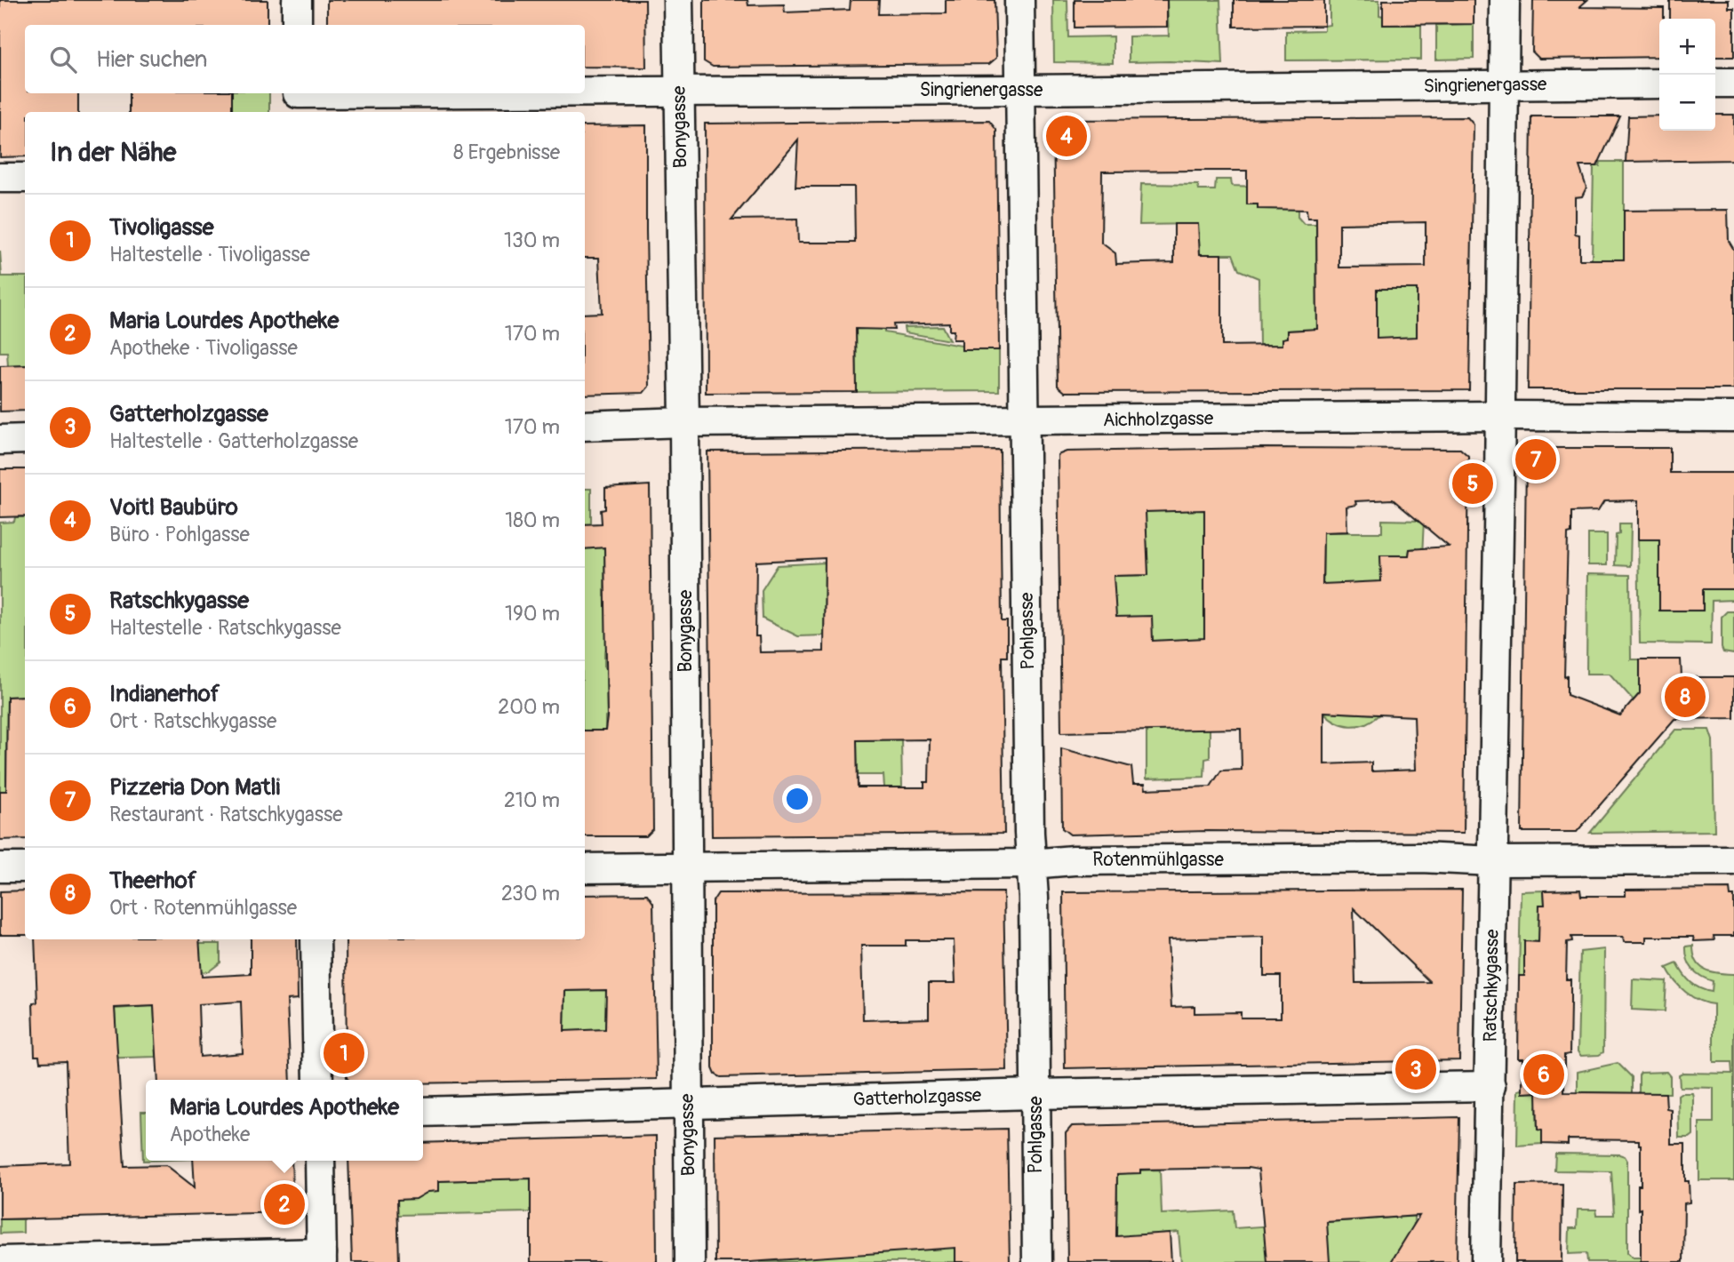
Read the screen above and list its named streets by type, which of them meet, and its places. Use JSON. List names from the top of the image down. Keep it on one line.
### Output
{"streets":{"street":["Singrienergasse","Bonygasse","Aichholzgasse","Pohlgasse","Rotenmühlgasse","Ratschkygasse","Gatterholzgasse"]},"crossings":[["Singrienergasse","Bonygasse"],["Singrienergasse","Pohlgasse"],["Singrienergasse","Ratschkygasse"],["Bonygasse","Aichholzgasse"],["Bonygasse","Rotenmühlgasse"],["Bonygasse","Gatterholzgasse"],["Aichholzgasse","Pohlgasse"],["Aichholzgasse","Ratschkygasse"],["Pohlgasse","Rotenmühlgasse"],["Pohlgasse","Gatterholzgasse"],["Rotenmühlgasse","Ratschkygasse"],["Ratschkygasse","Gatterholzgasse"]],"page":{"map_buttons":["+","−"],"search":"Hier suchen","pins":["4","7","5","8","1","3","6","2"],"heading":["In der Nähe","8 Ergebnisse"],"list":[{"mark":"1","name":"Tivoligasse","note":"Haltestelle · Tivoligasse","value":"130 m"},{"mark":"2","name":"Maria Lourdes Apotheke","note":"Apotheke · Tivoligasse","value":"170 m"},{"mark":"3","name":"Gatterholzgasse","note":"Haltestelle · Gatterholzgasse","value":"170 m"},{"mark":"4","name":"Voitl Baubüro","note":"Büro · Pohlgasse","value":"180 m"},{"mark":"5","name":"Ratschkygasse","note":"Haltestelle · Ratschkygasse","value":"190 m"},{"mark":"6","name":"Indianerhof","note":"Ort · Ratschkygasse","value":"200 m"},{"mark":"7","name":"Pizzeria Don Matli","note":"Restaurant · Ratschkygasse","value":"210 m"},{"mark":"8","name":"Theerhof","note":"Ort · Rotenmühlgasse","value":"230 m"}],"popup":["Maria Lourdes Apotheke","Apotheke"]}}
